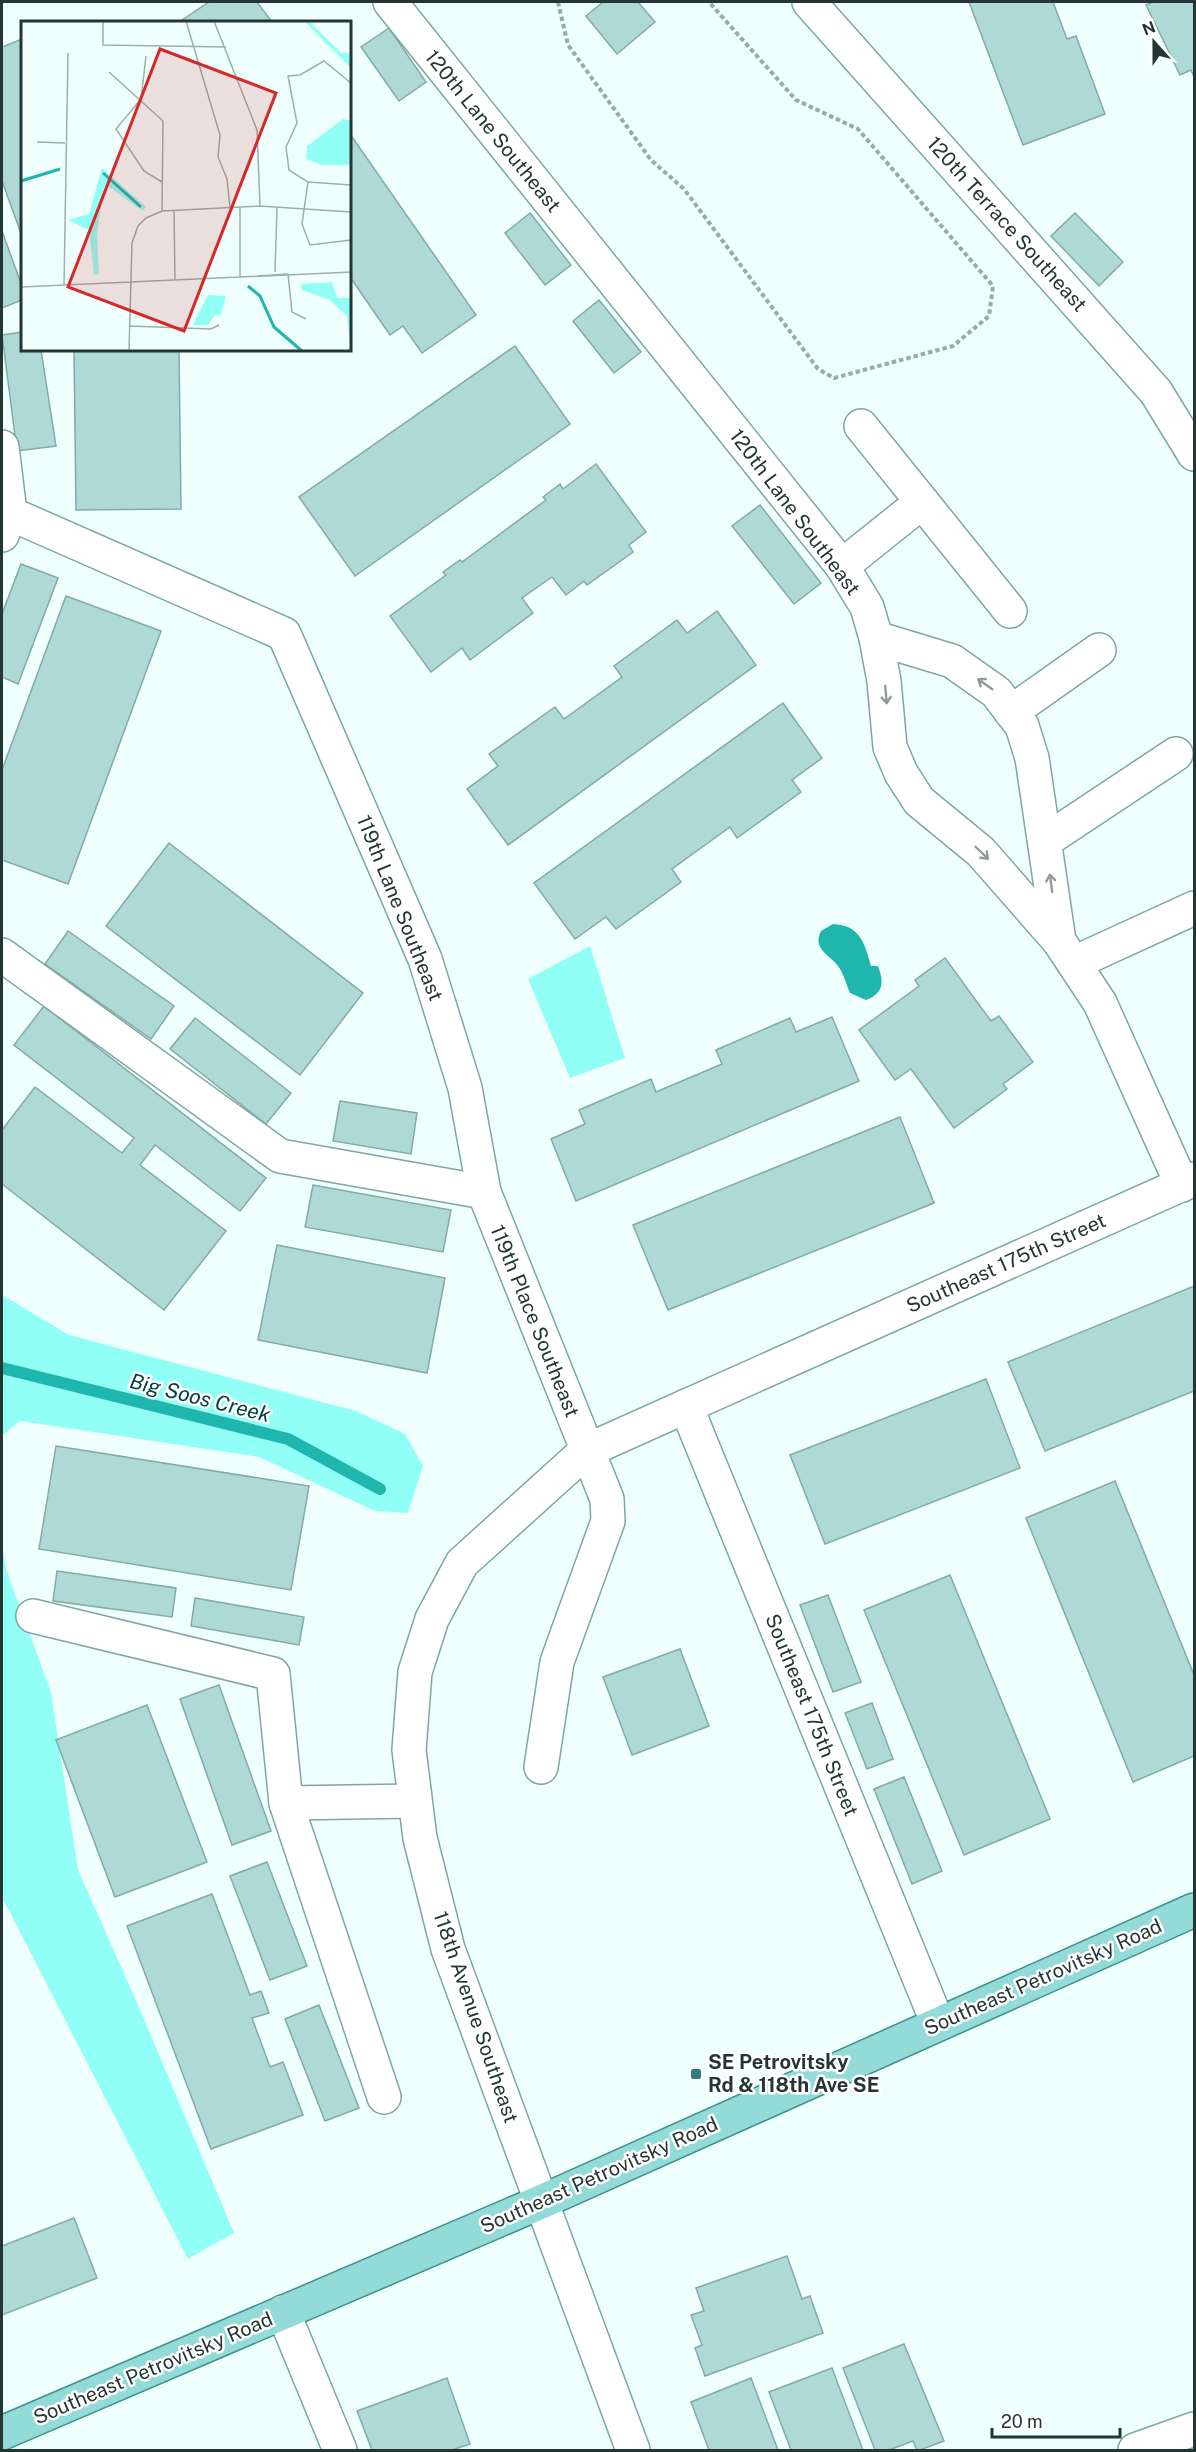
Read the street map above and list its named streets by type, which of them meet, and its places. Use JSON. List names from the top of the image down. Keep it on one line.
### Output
{"streets":{"main road":["Southeast Petrovitsky Road"],"street":["120th Lane Southeast","120th Terrace Southeast","119th Lane Southeast","Southeast 175th Street","119th Place Southeast","118th Avenue Southeast"]},"crossings":[["120th Lane Southeast","Southeast 175th Street"],["119th Lane Southeast","119th Place Southeast"],["Southeast 175th Street","119th Place Southeast"],["Southeast 175th Street","Southeast Petrovitsky Road"],["Southeast 175th Street","118th Avenue Southeast"],["119th Place Southeast","118th Avenue Southeast"],["Southeast Petrovitsky Road","118th Avenue Southeast"]],"water":["Big Soos Creek"],"places":{"transit":["SE Petrovitsky Rd & 118th Ave SE"]},"scale_bar":"20 m","north":"top"}
